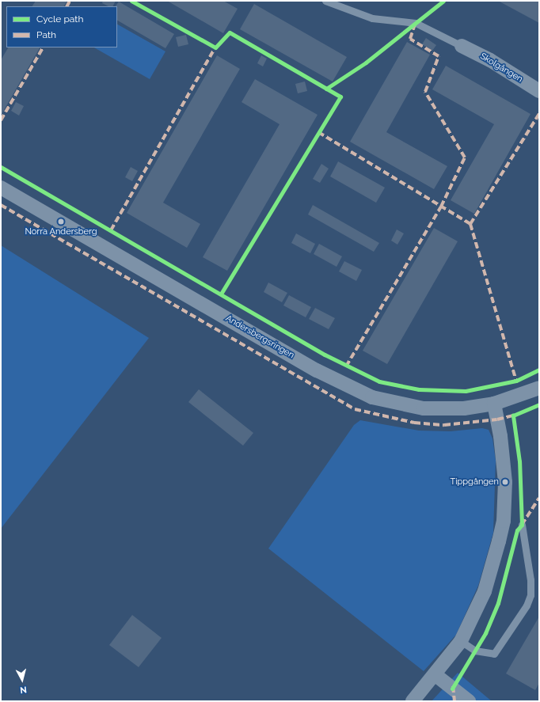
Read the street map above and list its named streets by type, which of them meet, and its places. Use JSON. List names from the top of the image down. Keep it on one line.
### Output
{"streets":{"street":["Skolgången","Andersbergsringen"]},"places":["Norra Andersberg","Tippgången"],"legend":["Cycle path","Path"],"north":"bottom"}
